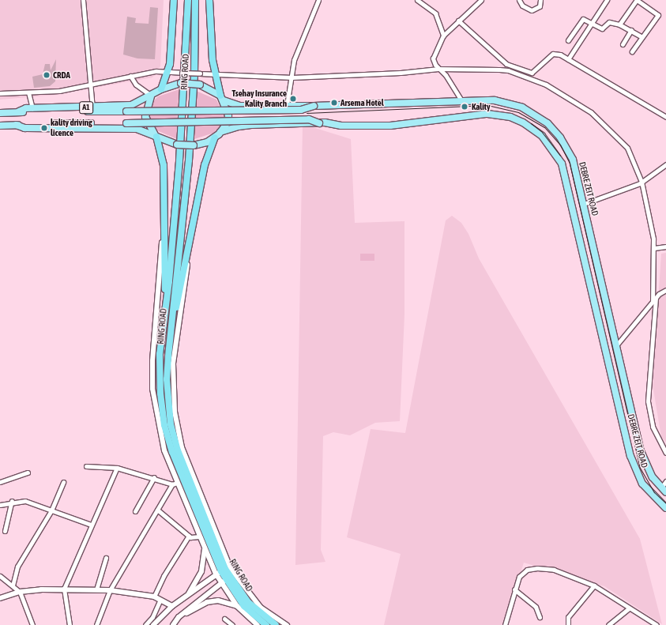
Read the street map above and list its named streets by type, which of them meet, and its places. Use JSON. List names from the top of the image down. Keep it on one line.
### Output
{"streets":{"highway":["RING ROAD"],"main road":["A1","DEBRE ZEIT ROAD"]},"places":["CRDA","Tsehay Insurance Kality Branch","Arsema Hotel","Kality","kality driving licence"]}
